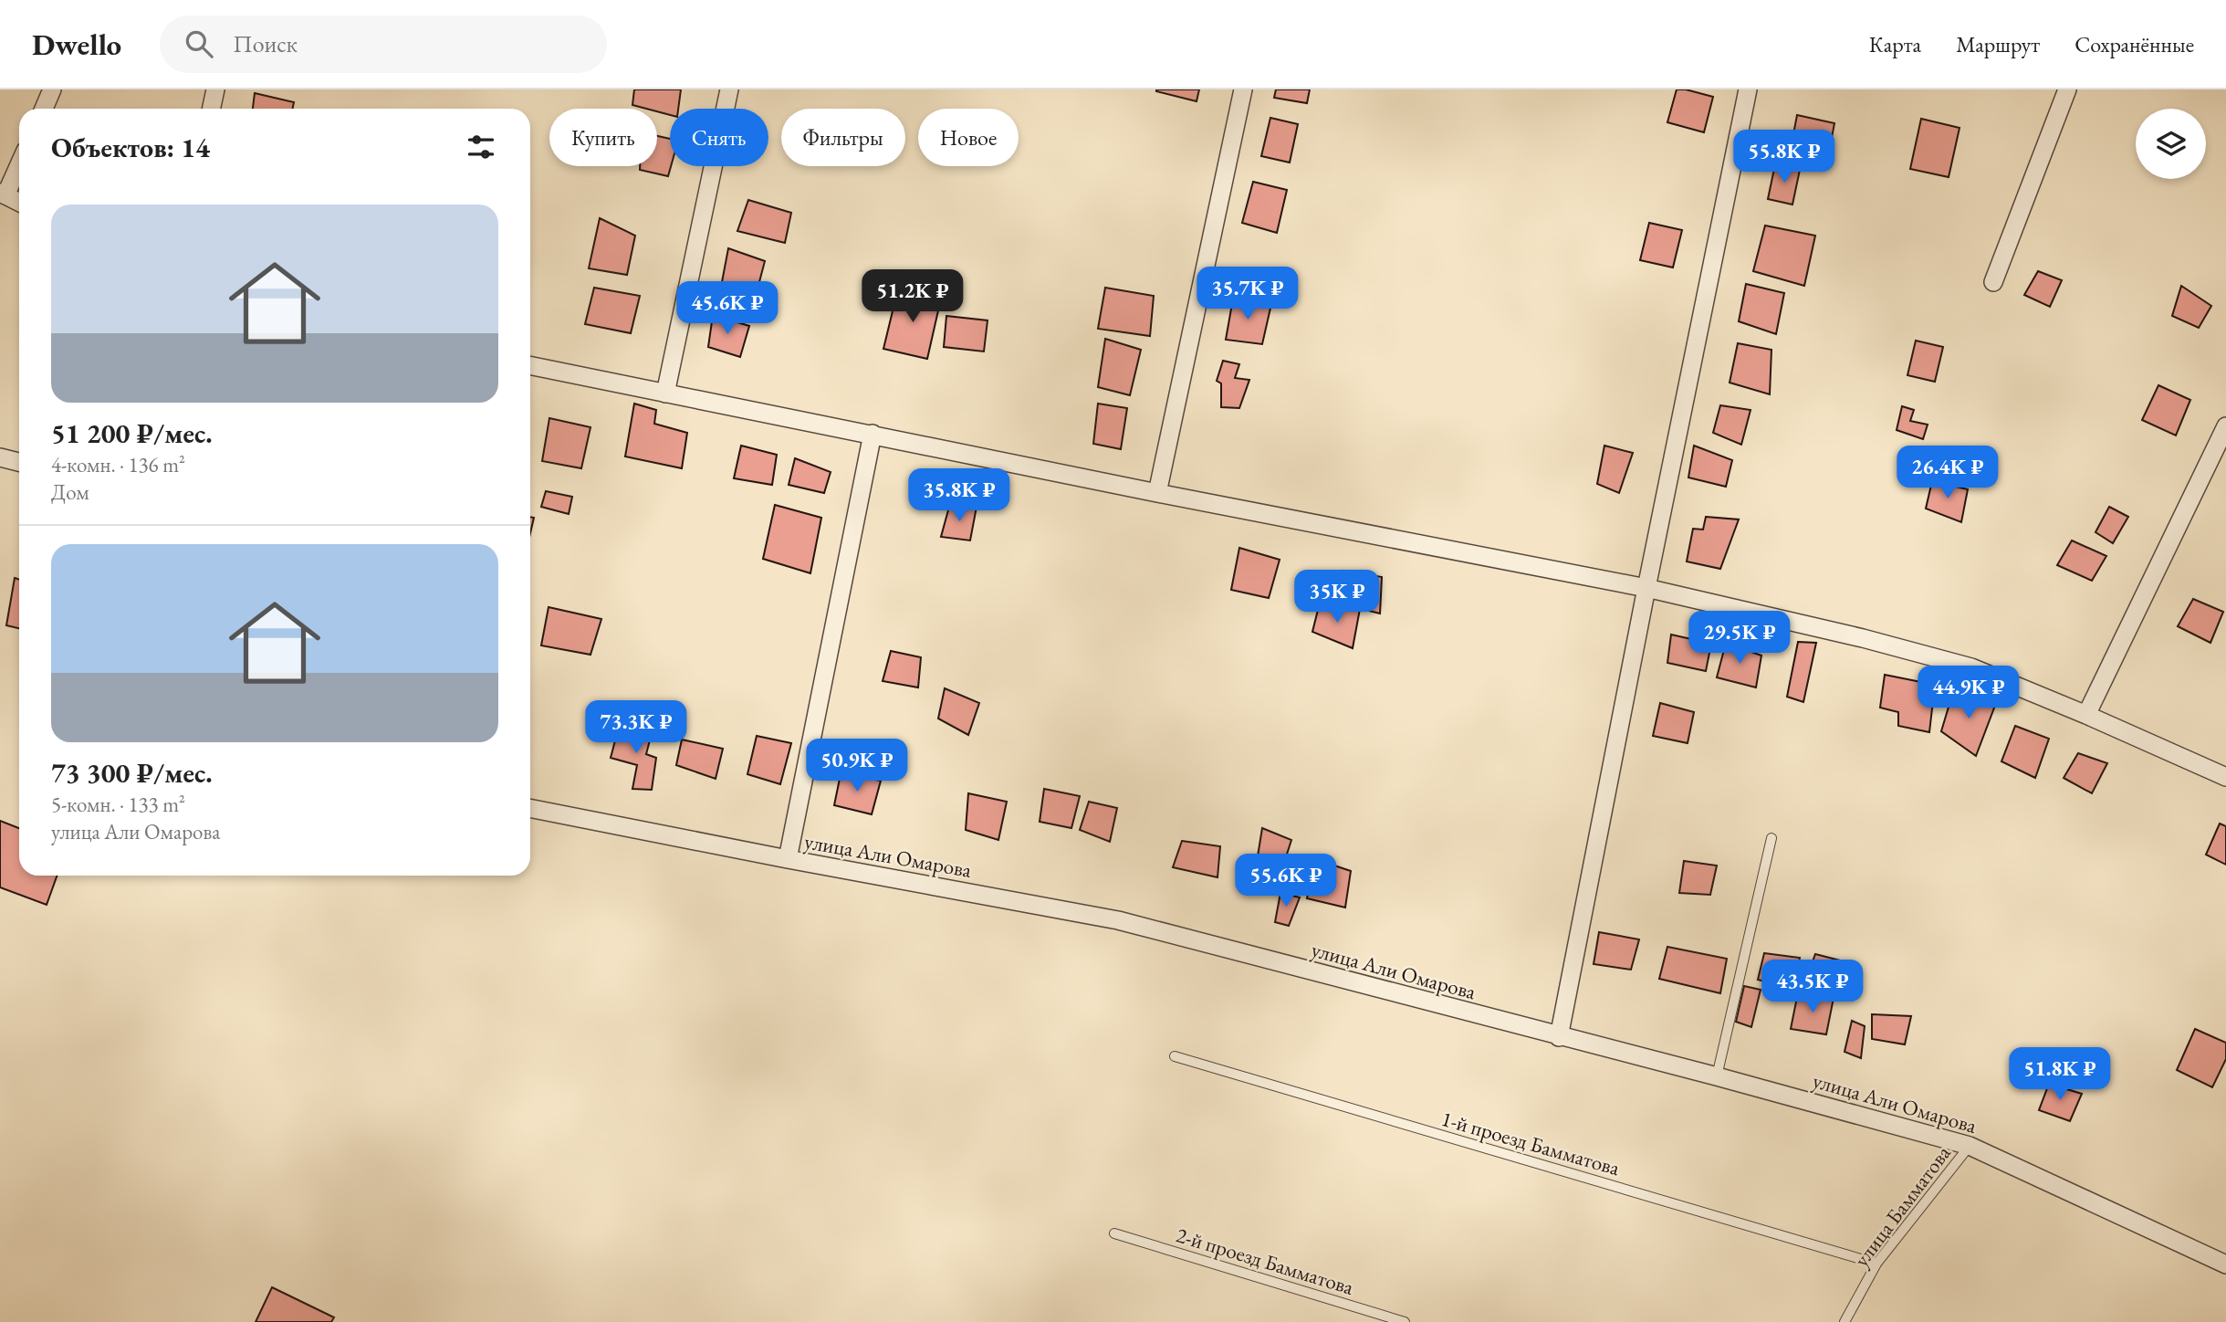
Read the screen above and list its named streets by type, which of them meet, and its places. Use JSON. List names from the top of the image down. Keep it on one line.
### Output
{"streets":{"street":["улица Али Омарова"],"lane":["1-й проезд Бамматова","улица Бамматова","2-й проезд Бамматова"]},"crossings":[["улица Али Омарова","улица Бамматова"],["1-й проезд Бамматова","улица Бамматова"]],"page":{"header":"Dwello","search":"Поиск","nav":["Карта","Маршрут","Сохранённые"],"chip":["Купить","Снять","Фильтры","Новое"],"heading":"Объектов: 14","price":["55.8K ₽","35.7K ₽","51.2K ₽","45.6K ₽","26.4K ₽","35.8K ₽","35K ₽","29.5K ₽","44.9K ₽","73.3K ₽","50.9K ₽","55.6K ₽","43.5K ₽","51.8K ₽"],"list":[{"name":"51 200 ₽/мес.","note":"4-комн. · 136 m² · Дом"},{"name":"73 300 ₽/мес.","note":"5-комн. · 133 m² · улица Али Омарова"}]}}
